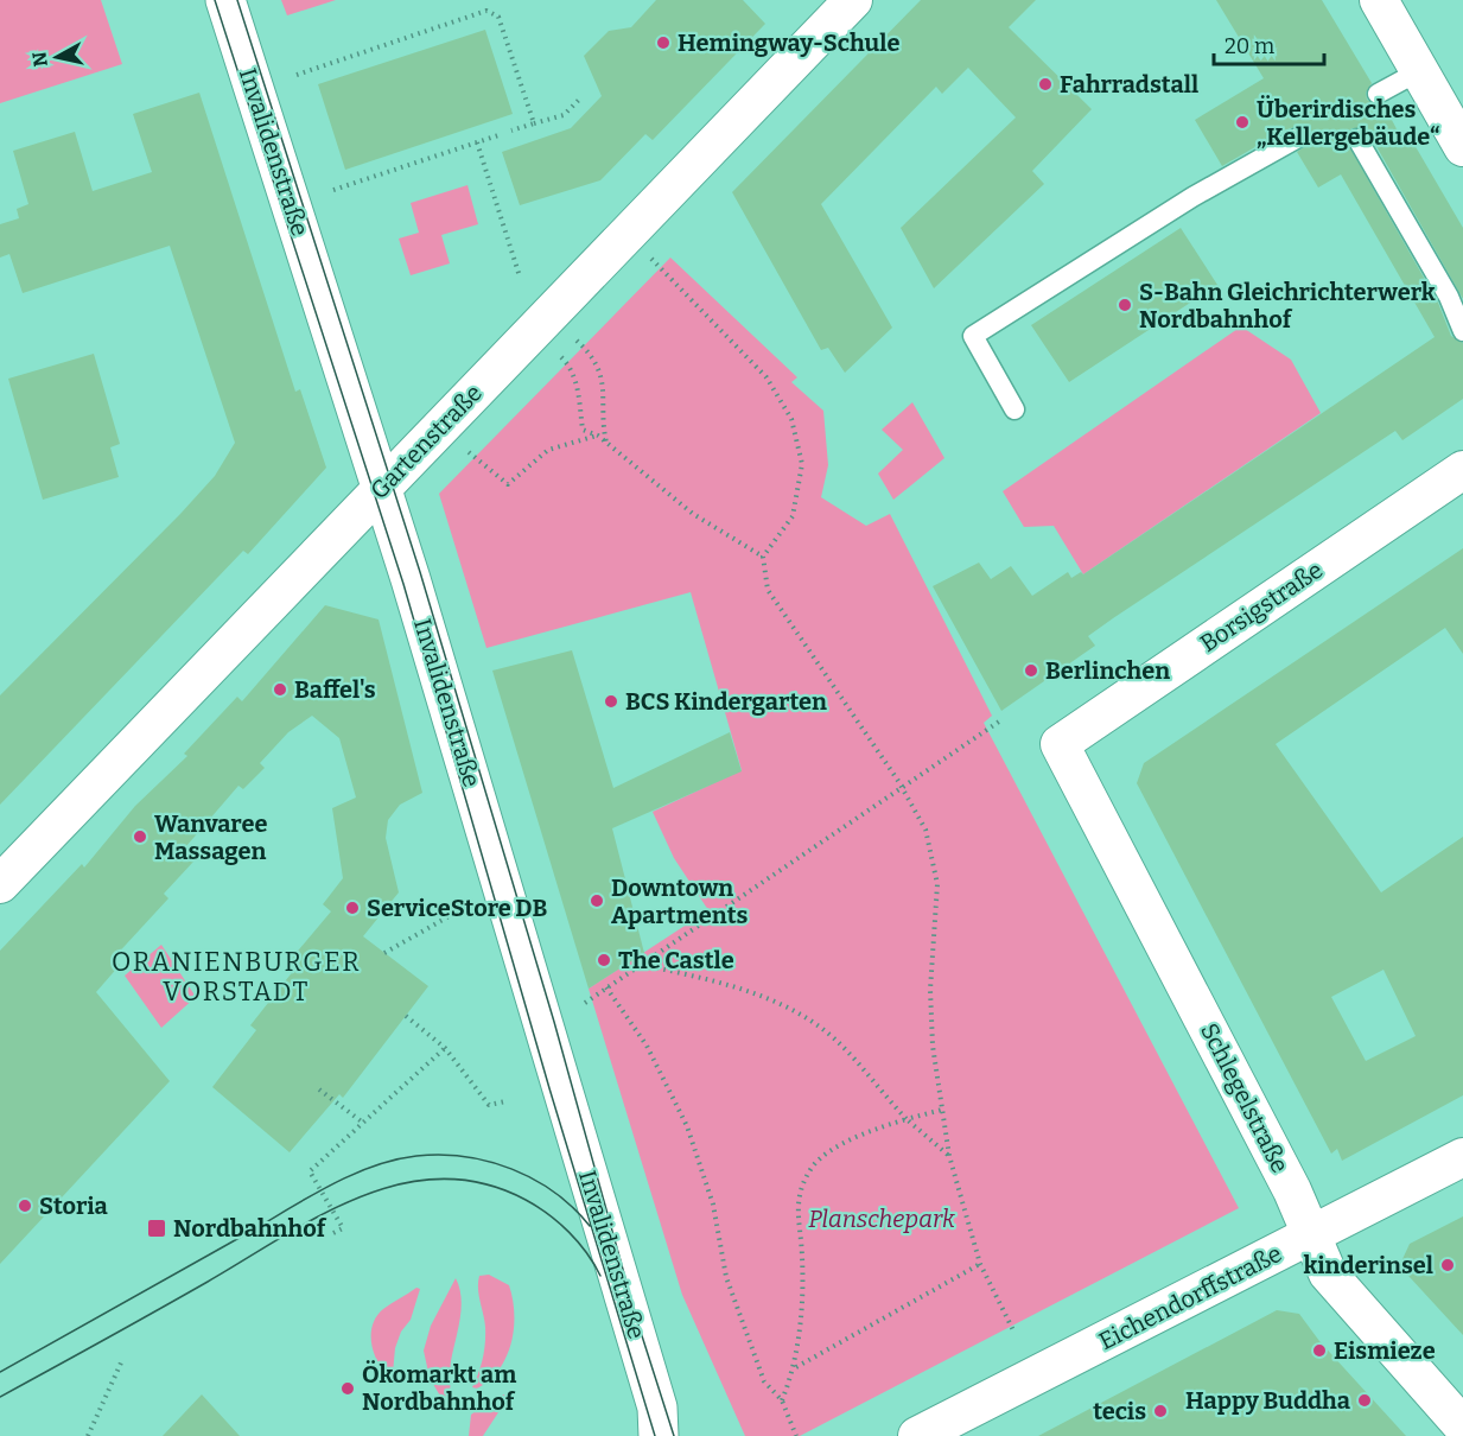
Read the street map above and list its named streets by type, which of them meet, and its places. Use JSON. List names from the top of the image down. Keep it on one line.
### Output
{"streets":{"street":["Invalidenstraße","Gartenstraße","Borsigstraße","Schlegelstraße","Eichendorffstraße"]},"crossings":[["Invalidenstraße","Gartenstraße"],["Borsigstraße","Schlegelstraße"],["Schlegelstraße","Eichendorffstraße"]],"districts":["ORANIENBURGER VORSTADT"],"parks":["Planschepark"],"places":{"other":["Hemingway-Schule","Fahrradstall","Überirdisches „Kellergebäude“","S-Bahn Gleichrichterwerk Nordbahnhof","Berlinchen","Baffel's","BCS Kindergarten","Wanvaree Massagen","Downtown Apartments","ServiceStore DB","The Castle","Storia","kinderinsel","Eismieze","Ökomarkt am Nordbahnhof","Happy Buddha","tecis"],"transit":["Nordbahnhof"]},"scale_bar":"20 m","north":"left"}
